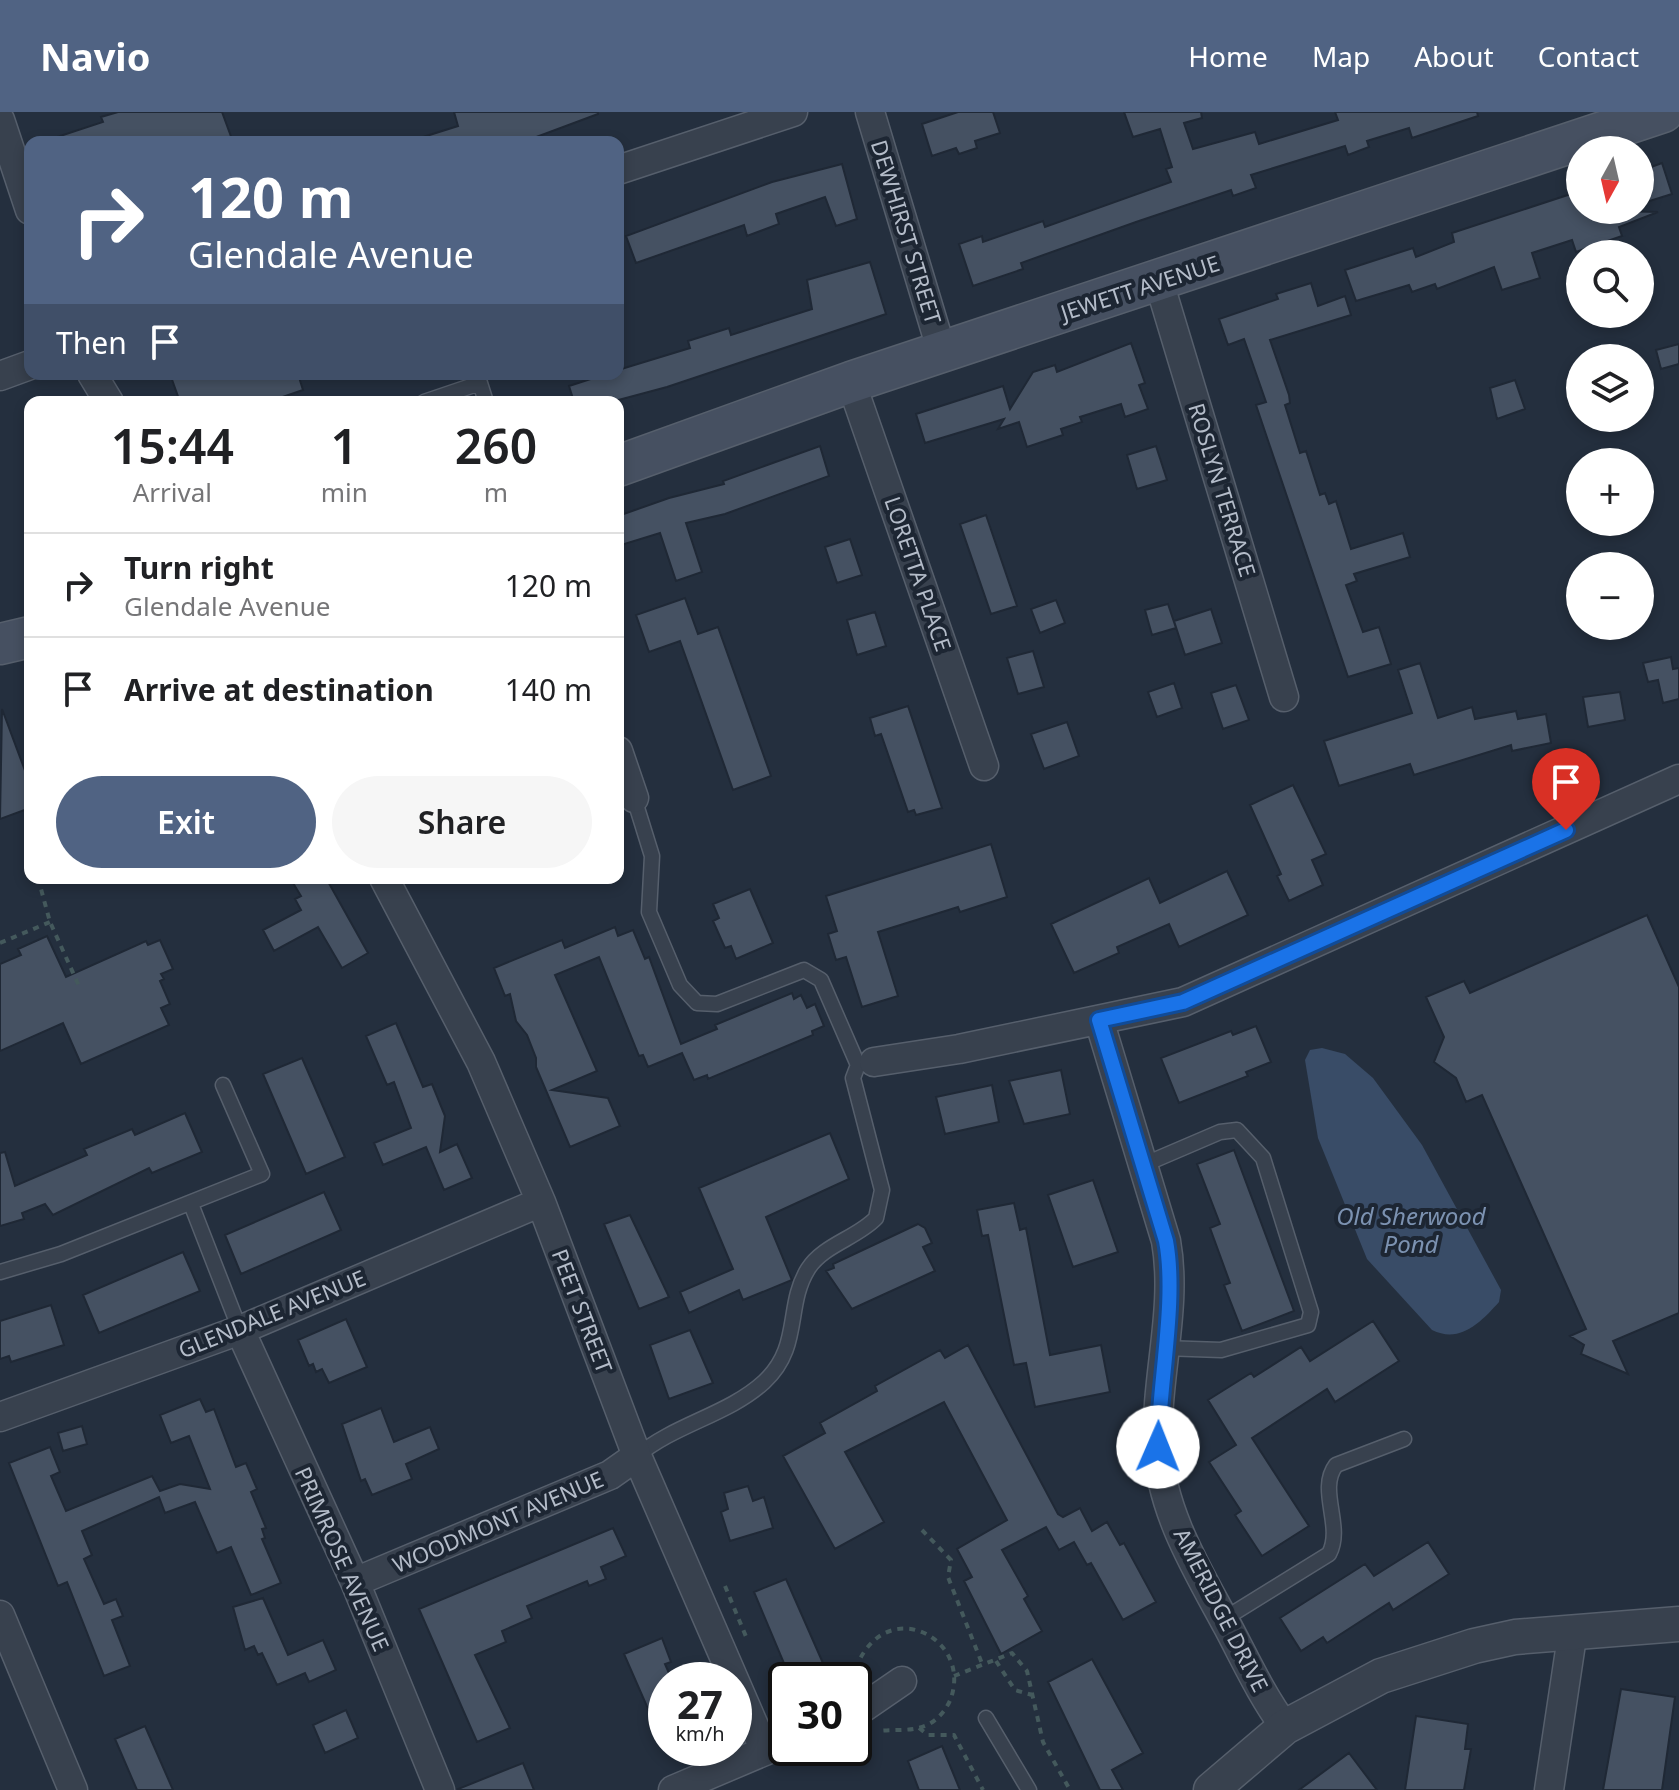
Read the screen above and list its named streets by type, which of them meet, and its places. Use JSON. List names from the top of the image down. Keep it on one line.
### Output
{"streets":{"main road":["JEWETT AVENUE"],"street":["DEWHIRST STREET","ROSLYN TERRACE","LORETTA PLACE","PEET STREET","GLENDALE AVENUE","WOODMONT AVENUE","PRIMROSE AVENUE","AMERIDGE DRIVE"]},"crossings":[["DEWHIRST STREET","JEWETT AVENUE"],["JEWETT AVENUE","ROSLYN TERRACE"],["JEWETT AVENUE","LORETTA PLACE"],["PEET STREET","GLENDALE AVENUE"],["PEET STREET","WOODMONT AVENUE"],["GLENDALE AVENUE","PRIMROSE AVENUE"],["WOODMONT AVENUE","PRIMROSE AVENUE"]],"water":["Old Sherwood Pond"],"north":"bottom","page":{"header":"Navio","nav":["Home","Map","About","Contact"],"map_buttons":["+","−"],"turn":["120 m","Glendale Avenue"],"then":"Then","eta":["15:44","Arrival","1","min","260","m"],"list":[{"name":"Turn right","note":"Glendale Avenue","value":"120 m"},{"name":"Arrive at destination","value":"140 m"}],"buttons":["Exit","Share"],"speed":"27 km/h","limit":"30"}}
